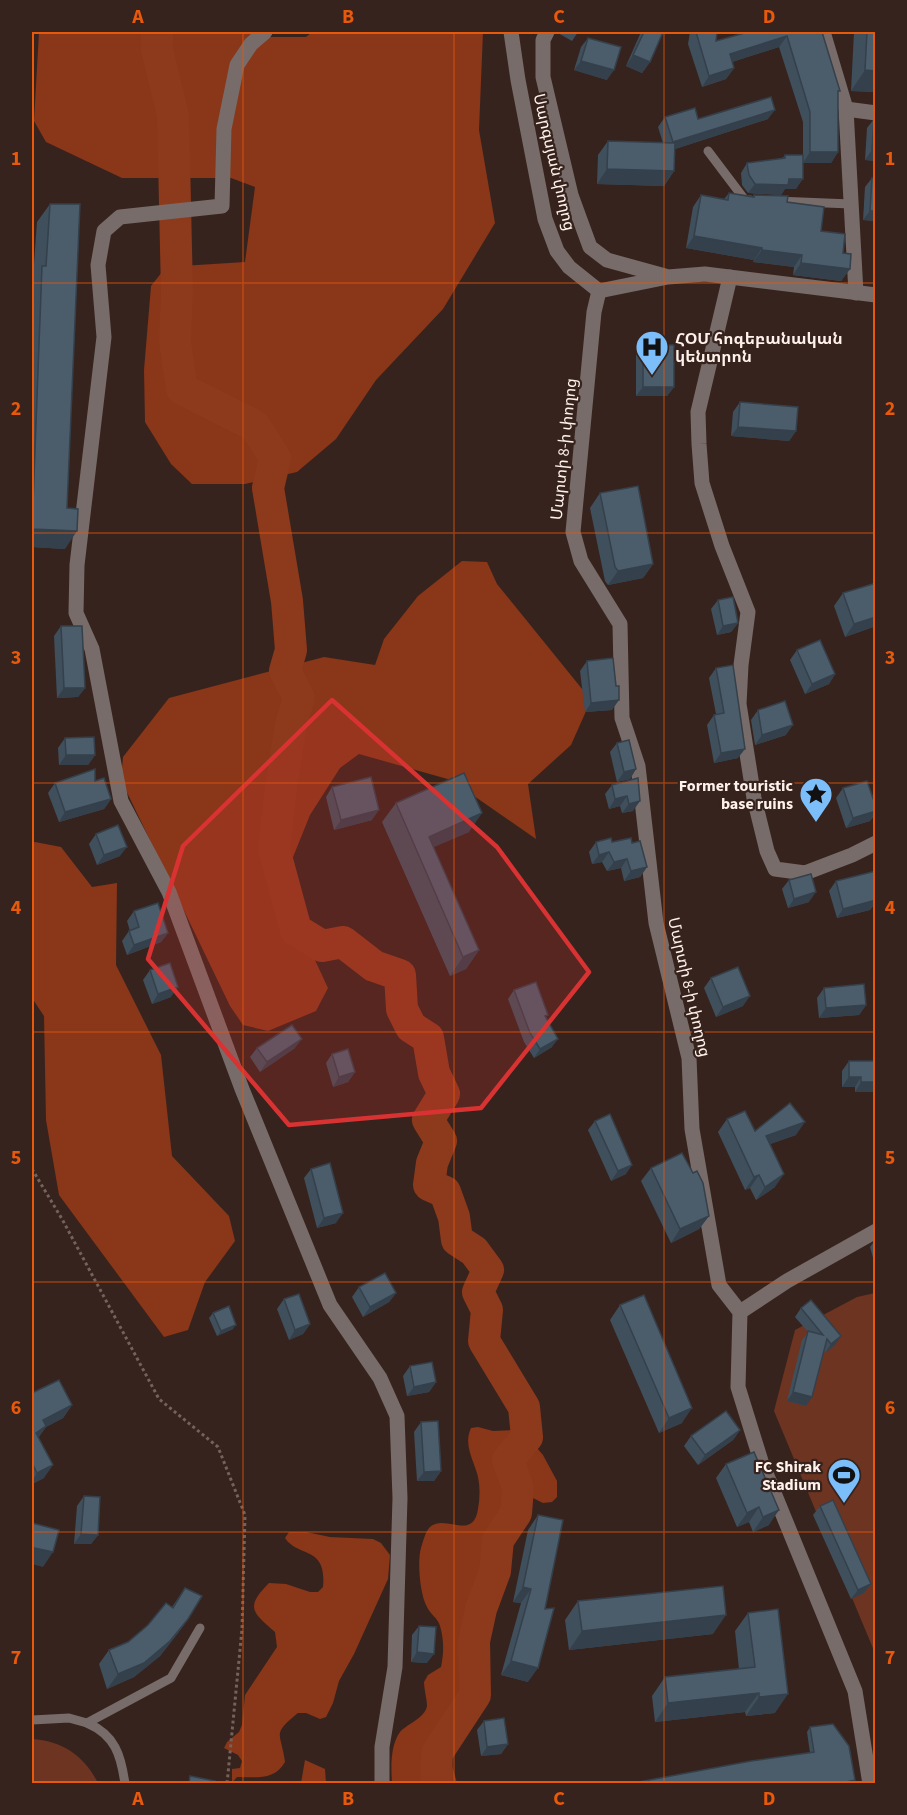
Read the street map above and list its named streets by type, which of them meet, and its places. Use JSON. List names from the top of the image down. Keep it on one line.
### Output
{"streets":{"street":["Սարգսյան փողոց","Մարտի 8-ի փողոց"]},"crossings":[["Սարգսյան փողոց","Մարտի 8-ի փողոց"]],"places":{"hospital":["ՀՕՄ հոգեբանական կենտրոն"],"place":["Former touristic base ruins"],"sports":["FC Shirak Stadium"]},"grid":{"columns":["A","B","C","D"],"rows":["1","2","3","4","5","6","7"]}}
